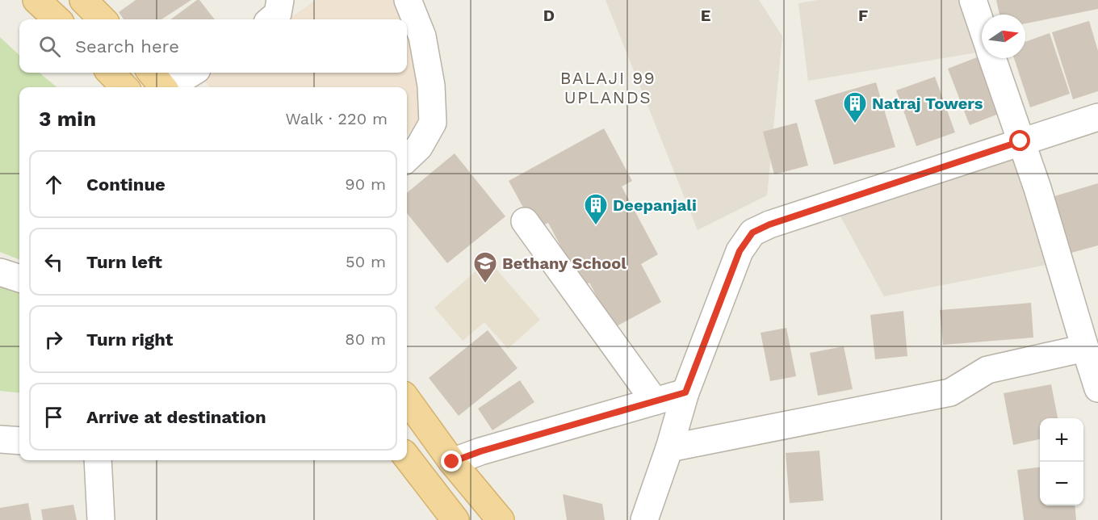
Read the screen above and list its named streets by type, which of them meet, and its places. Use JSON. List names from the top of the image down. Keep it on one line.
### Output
{"districts":["BALAJI 99 UPLANDS"],"places":{"building":["Natraj Towers","Deepanjali"],"school or university":["Bethany School"]},"north":"right","page":{"search":"Search here","heading":["3 min","Walk · 220 m"],"list":[["Continue","90 m"],["Turn left","50 m"],["Turn right","80 m"],"Arrive at destination"],"map_buttons":["+","−"]},"grid":{"columns":["D","E","F"]}}
